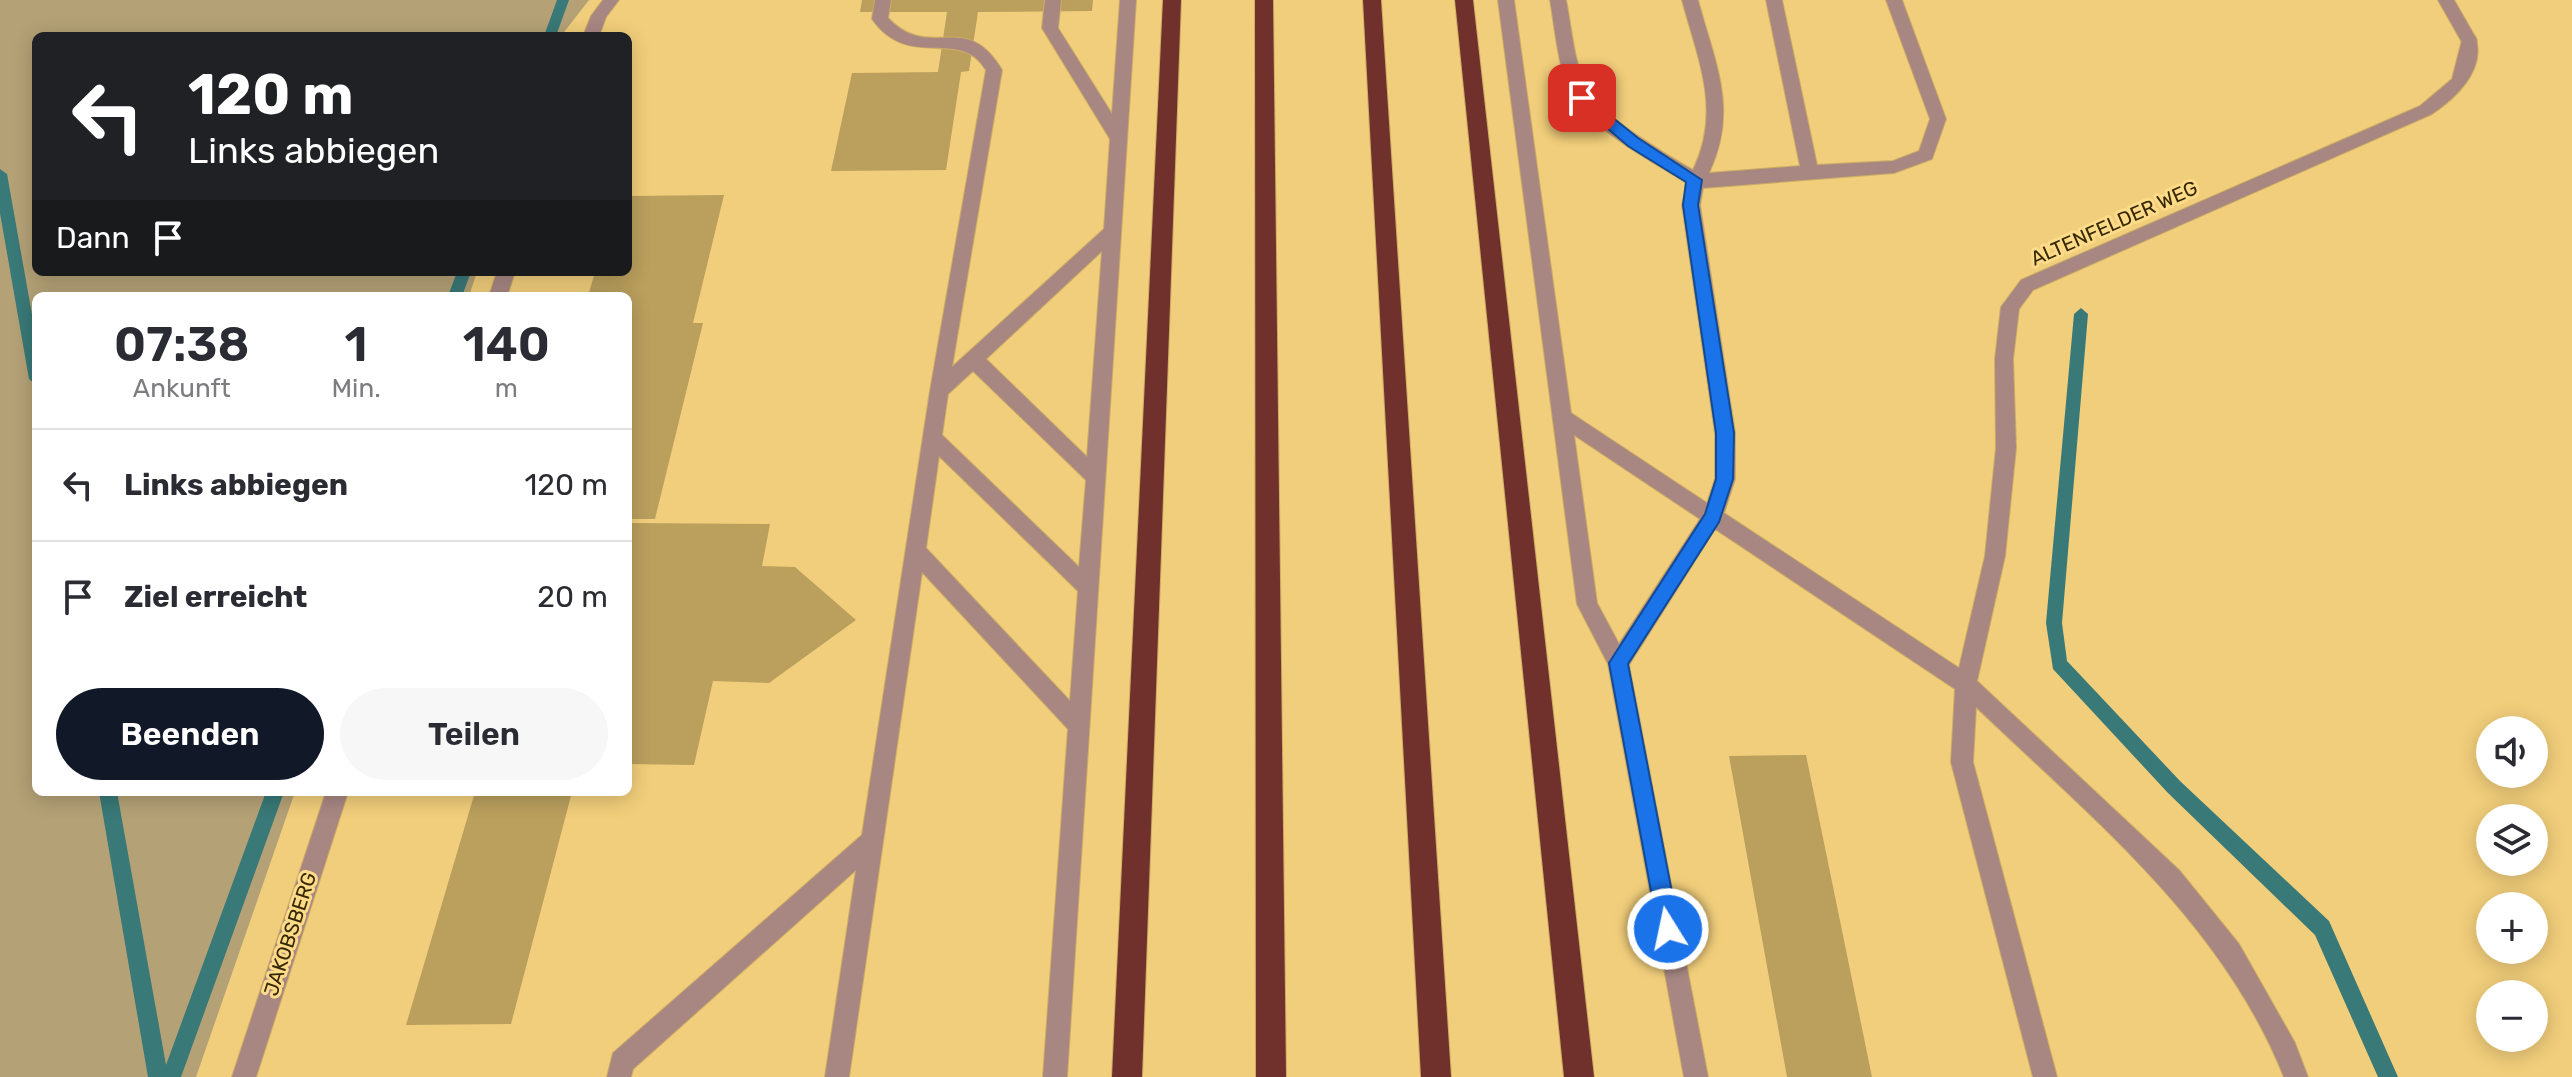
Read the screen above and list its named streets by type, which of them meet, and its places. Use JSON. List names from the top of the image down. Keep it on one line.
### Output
{"streets":{"street":["ALTENFELDER WEG","JAKOBSBERG"]},"page":{"turn":["120 m","Links abbiegen"],"then":"Dann","eta":["07:38","Ankunft","1","Min.","140","m"],"list":[{"name":"Links abbiegen","value":"120 m"},{"name":"Ziel erreicht","value":"20 m"}],"buttons":["Beenden","Teilen"],"map_buttons":["+","−"]}}
